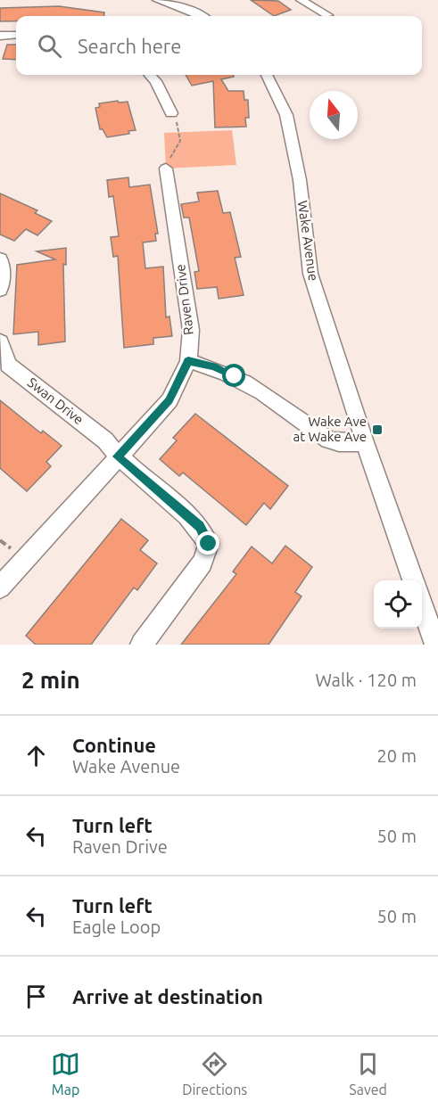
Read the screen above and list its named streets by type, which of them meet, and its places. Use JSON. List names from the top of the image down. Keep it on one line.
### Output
{"streets":{"street":["Wake Avenue","Raven Drive","Swan Drive"]},"crossings":[["Raven Drive","Swan Drive"]],"places":{"transit":["Wake Ave at Wake Ave"]},"north":"top","page":{"search":"Search here","heading":["2 min","Walk · 120 m"],"list":[["Continue","Wake Avenue","20 m"],["Turn left","Raven Drive","50 m"],["Turn left","Eagle Loop","50 m"],"Arrive at destination"],"nav":["Map","Directions","Saved"]}}
